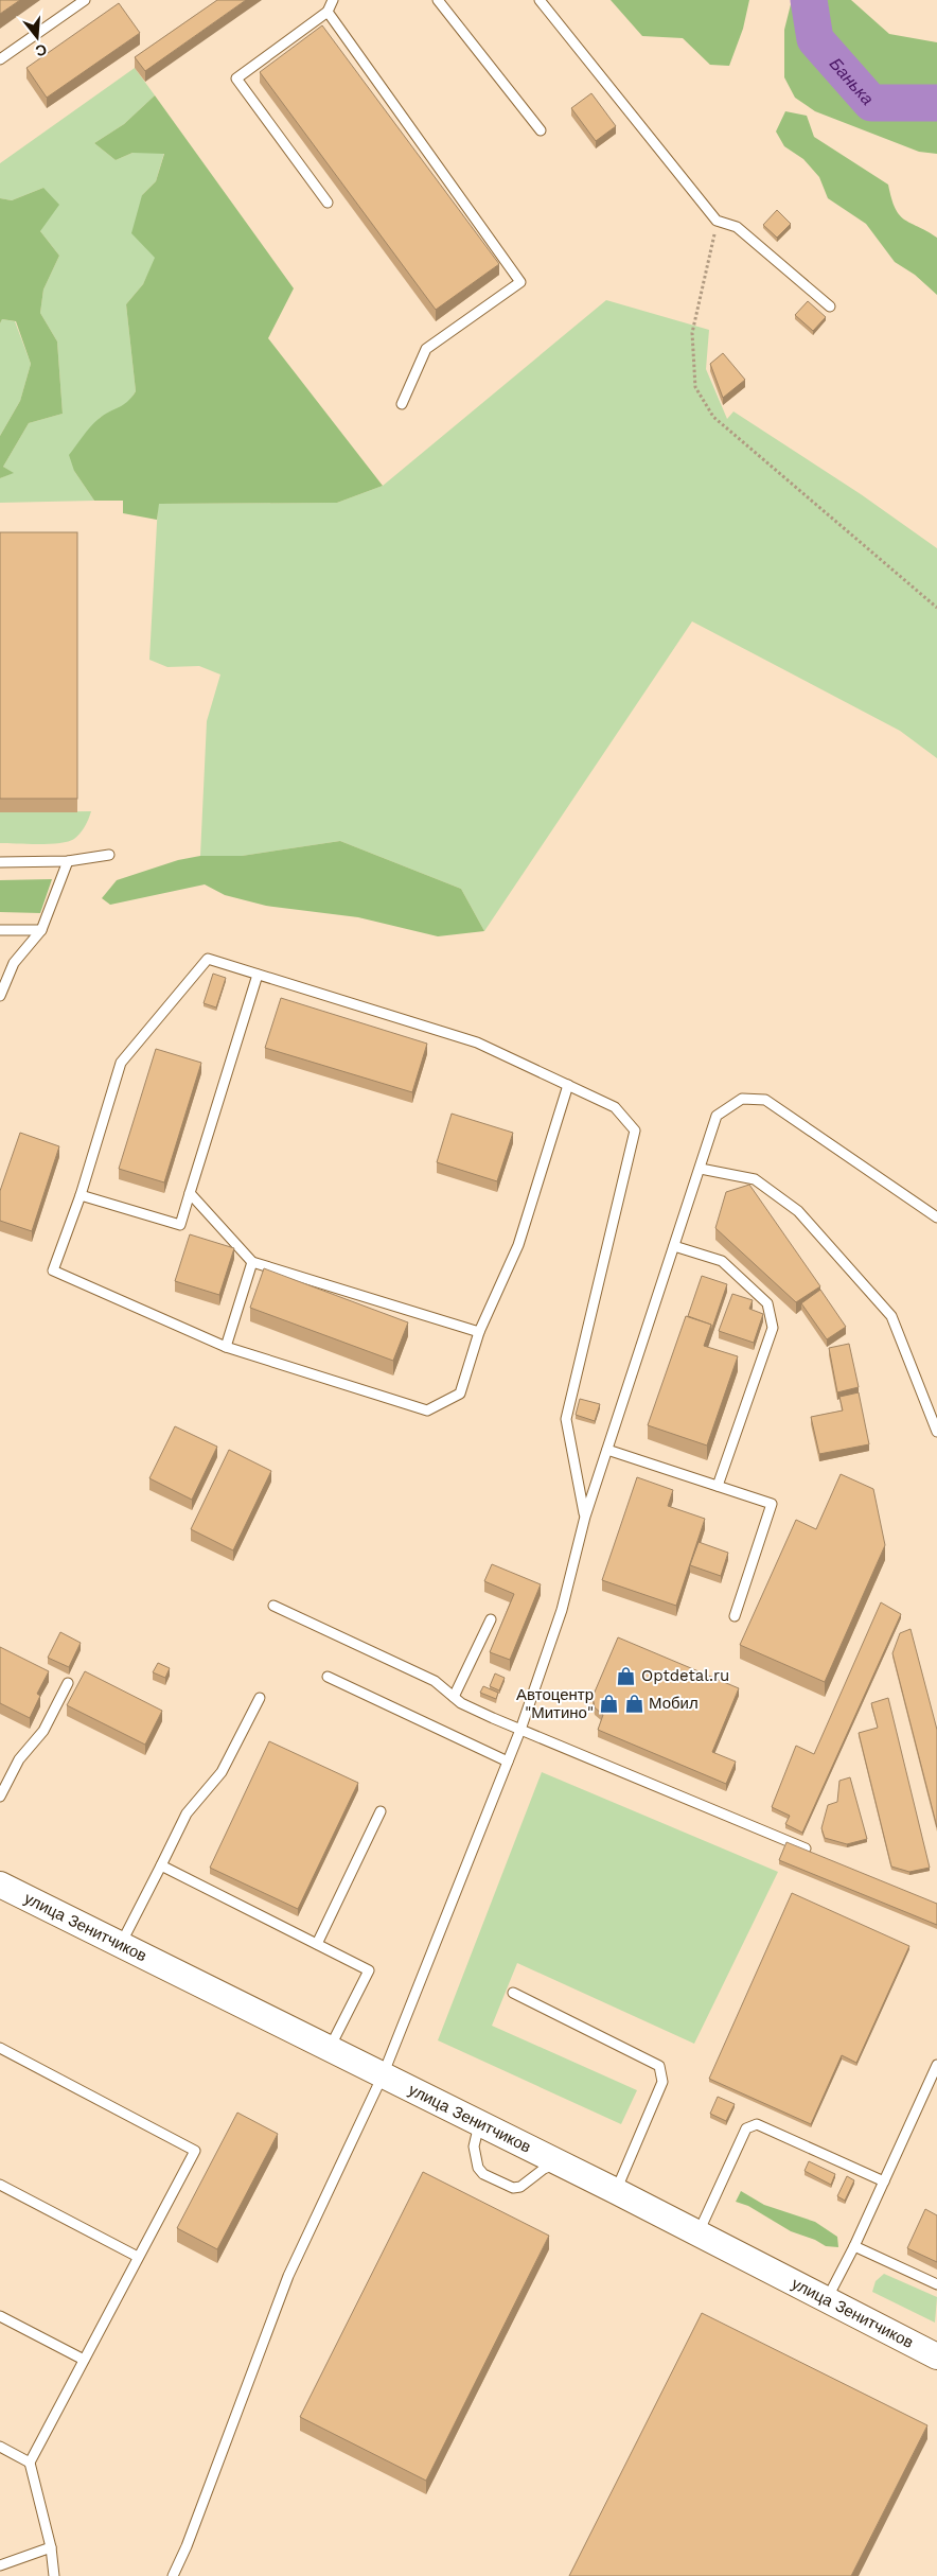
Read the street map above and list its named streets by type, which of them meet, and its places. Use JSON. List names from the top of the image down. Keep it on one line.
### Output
{"streets":{"street":["улица Зенитчиков"]},"water":["Банька"],"places":{"shop":["Optdetal.ru","Мобил","Автоцентр \"Митино\""]},"north":"bottom"}
